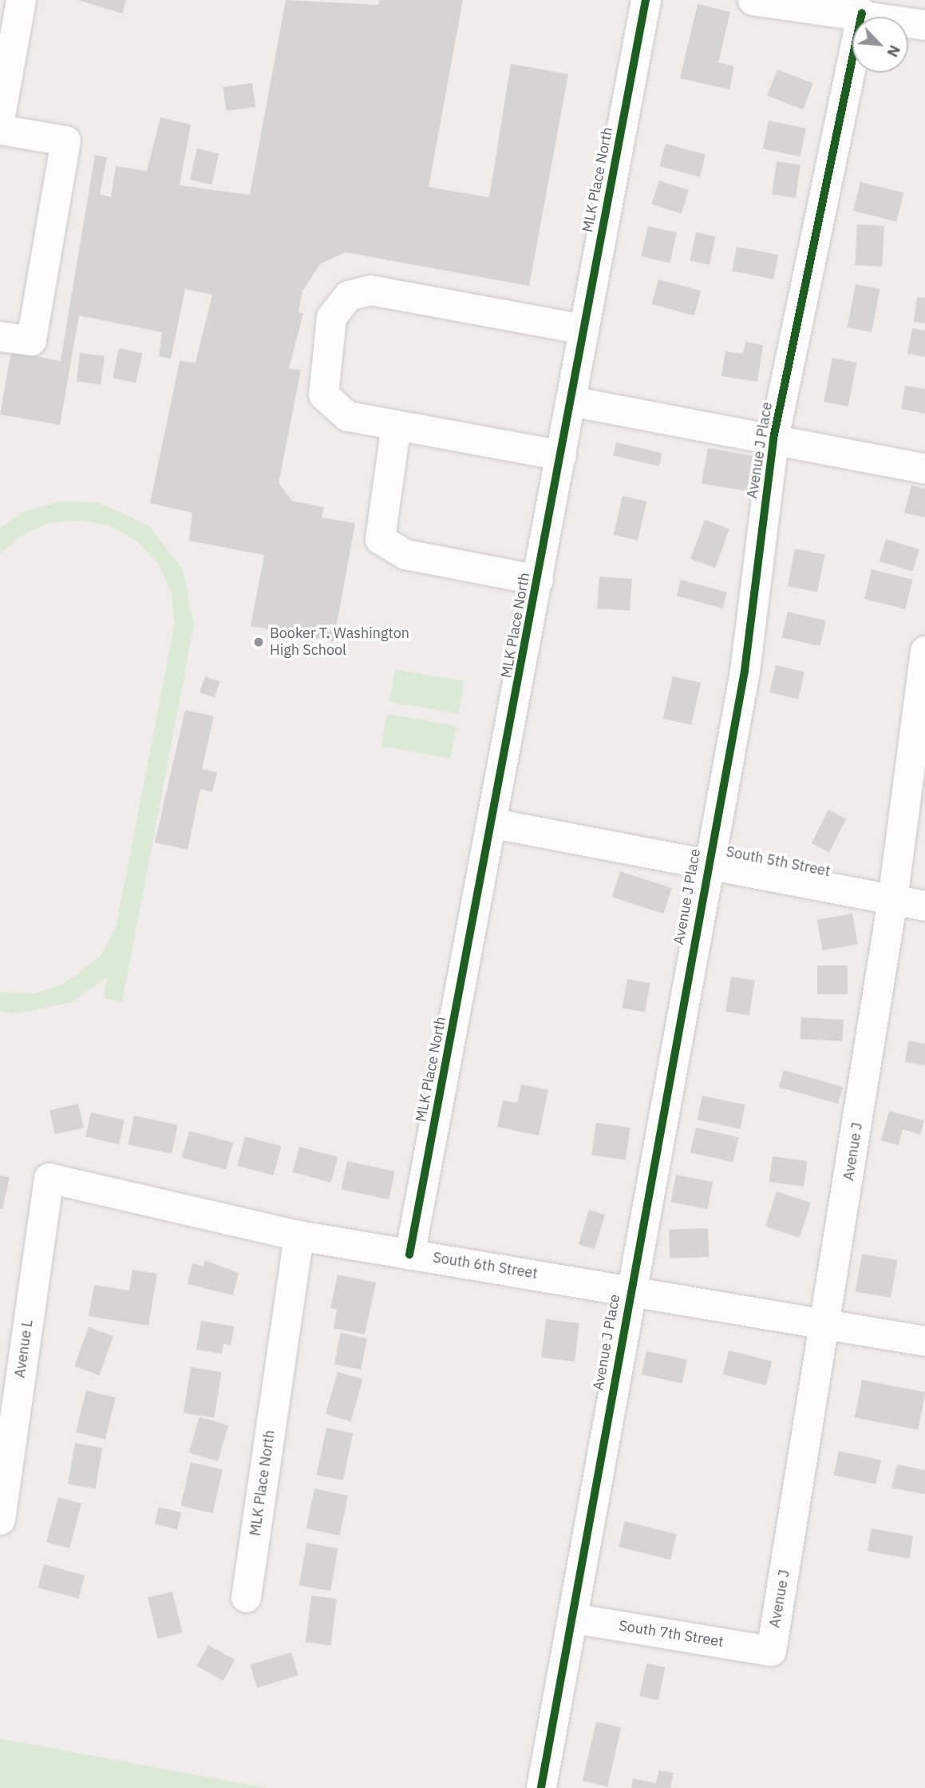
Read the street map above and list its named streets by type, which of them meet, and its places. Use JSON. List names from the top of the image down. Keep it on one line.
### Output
{"streets":{"street":["MLK Place North","Avenue J Place","South 5th Street","Avenue J","South 6th Street","Avenue L","South 7th Street"]},"crossings":[["MLK Place North","South 5th Street"],["MLK Place North","South 6th Street"],["Avenue J Place","South 5th Street"],["Avenue J Place","South 6th Street"],["Avenue J Place","South 7th Street"],["South 5th Street","Avenue J"],["Avenue J","South 6th Street"],["Avenue J","South 7th Street"],["South 6th Street","Avenue L"]],"places":["Booker T. Washington High School"],"north":"bottom right"}
